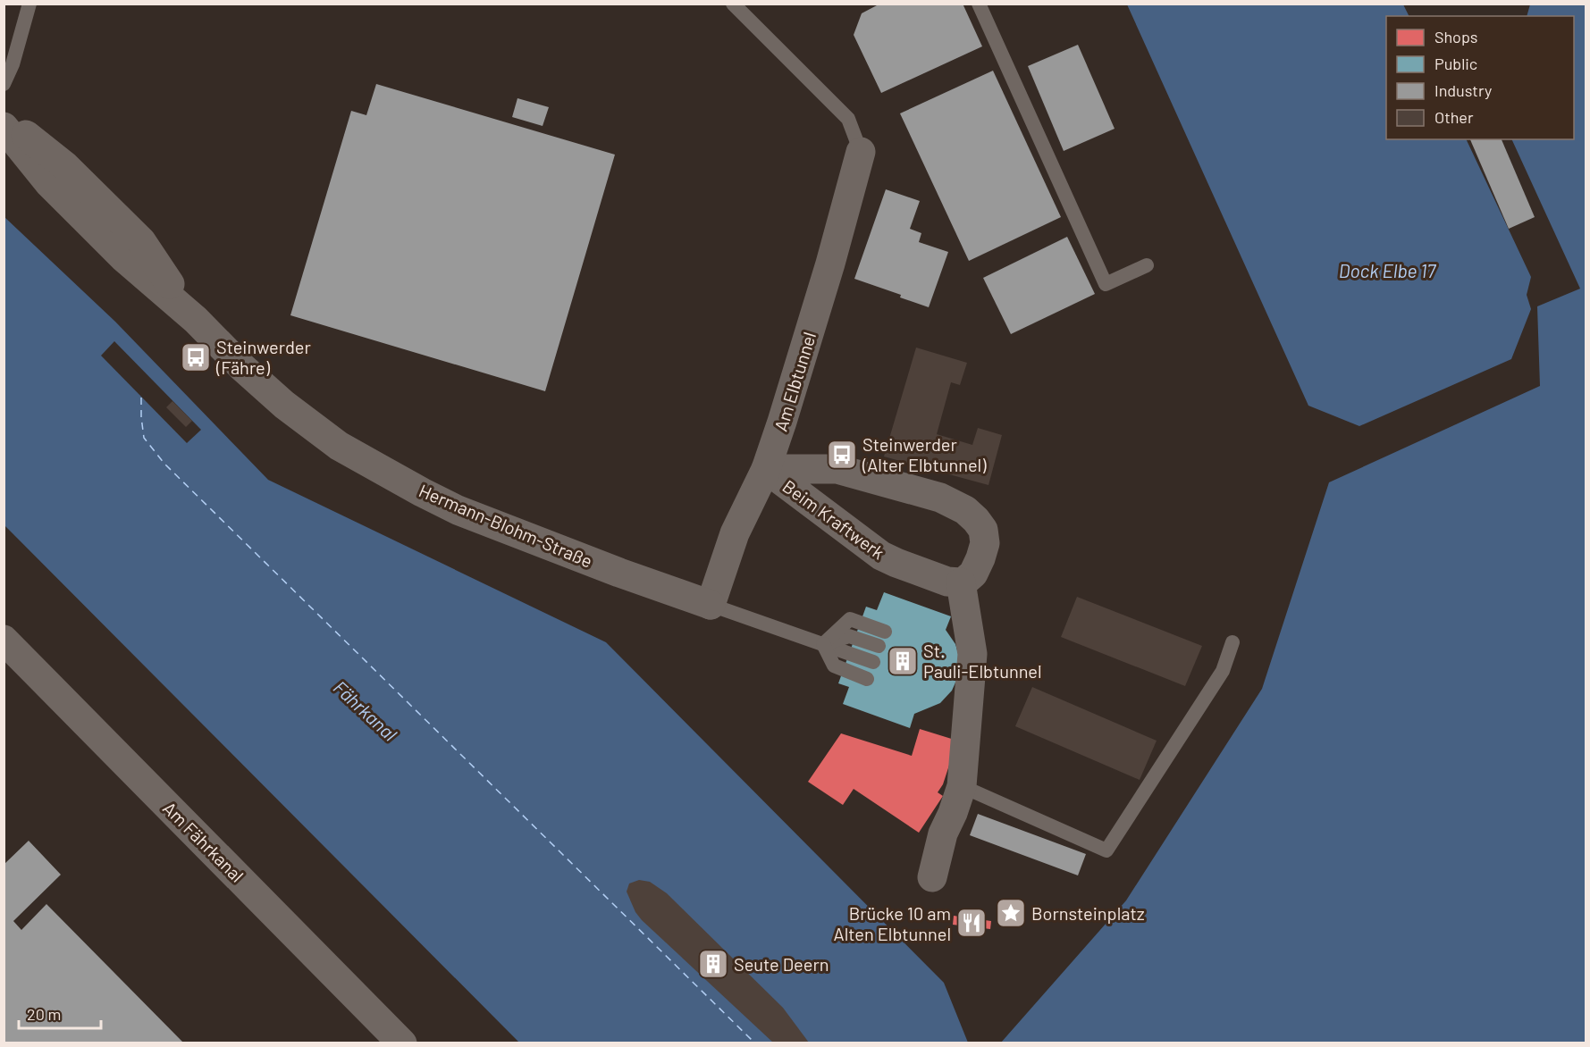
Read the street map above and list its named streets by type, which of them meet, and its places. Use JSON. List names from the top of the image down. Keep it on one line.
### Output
{"streets":{"street":["Am Elbtunnel","Beim Kraftwerk","Hermann-Blohm-Straße","Am Fährkanal"]},"crossings":[["Am Elbtunnel","Beim Kraftwerk"],["Am Elbtunnel","Hermann-Blohm-Straße"]],"water":["Dock Elbe 17","Fährkanal"],"places":{"bus stop":["Steinwerder (Fähre)","Steinwerder (Alter Elbtunnel)"],"building":["St. Pauli-Elbtunnel","Seute Deern"],"place":["Bornsteinplatz"],"restaurant":["Brücke 10 am Alten Elbtunnel"]},"legend":["Shops","Public","Industry","Other"],"scale_bar":"20 m"}
